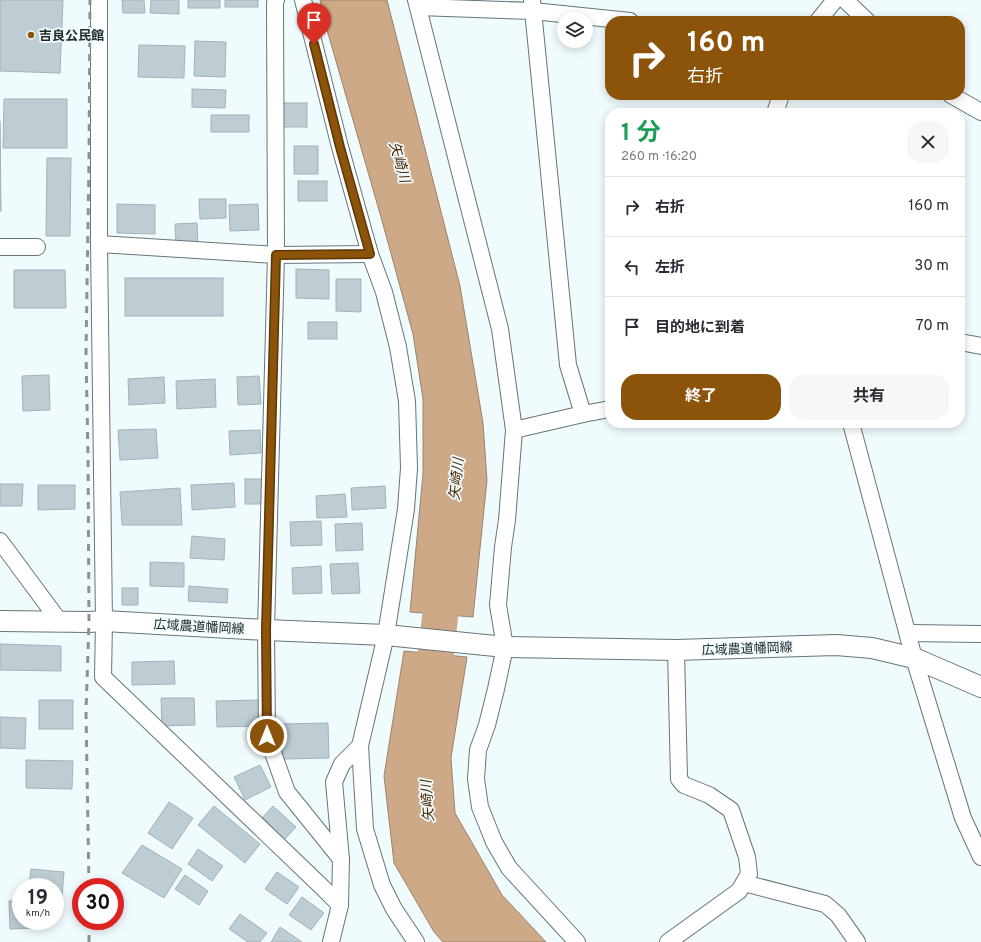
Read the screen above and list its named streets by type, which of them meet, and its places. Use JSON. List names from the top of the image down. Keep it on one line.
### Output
{"streets":{"street":["広域農道幡岡線"]},"water":["矢崎川"],"places":["吉良公民館"],"page":{"turn":["160 m","右折"],"heading":["1 分","260 m · 16:20"],"list":[{"name":"右折","value":"160 m"},{"name":"左折","value":"30 m"},{"name":"目的地に到着","value":"70 m"}],"buttons":["終了","共有"],"speed":"19 km/h","limit":"30"}}
